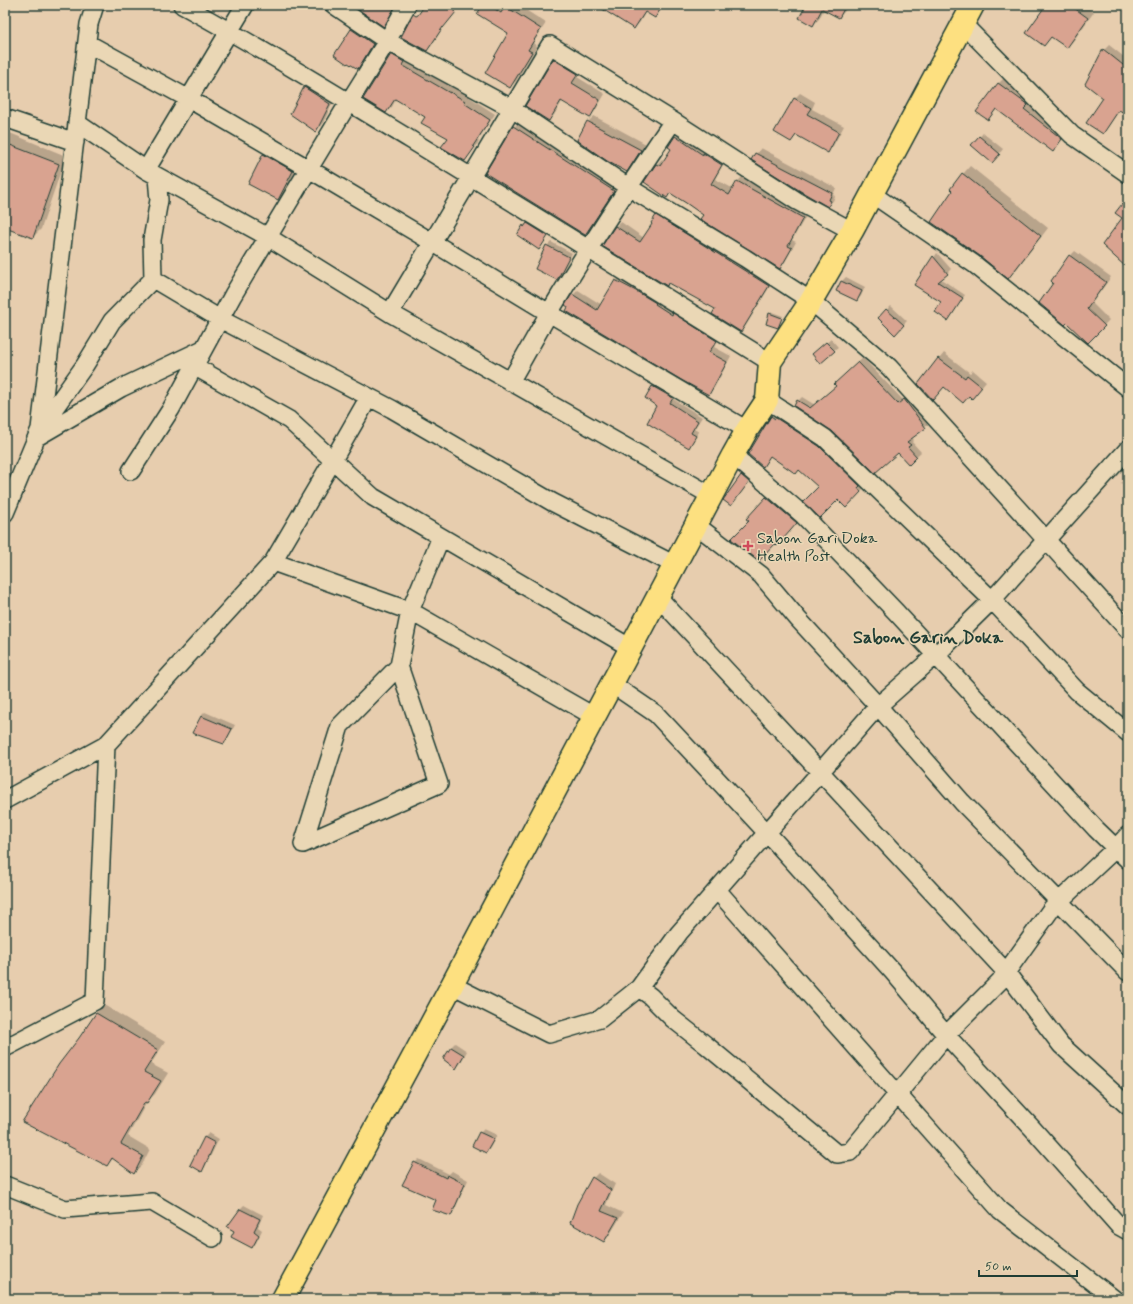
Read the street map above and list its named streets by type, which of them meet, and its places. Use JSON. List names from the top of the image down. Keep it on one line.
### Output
{"districts":["Sabon Garin Doka"],"places":{"health":["Sabon Gari Doka Health Post"]},"scale_bar":"50 m"}
